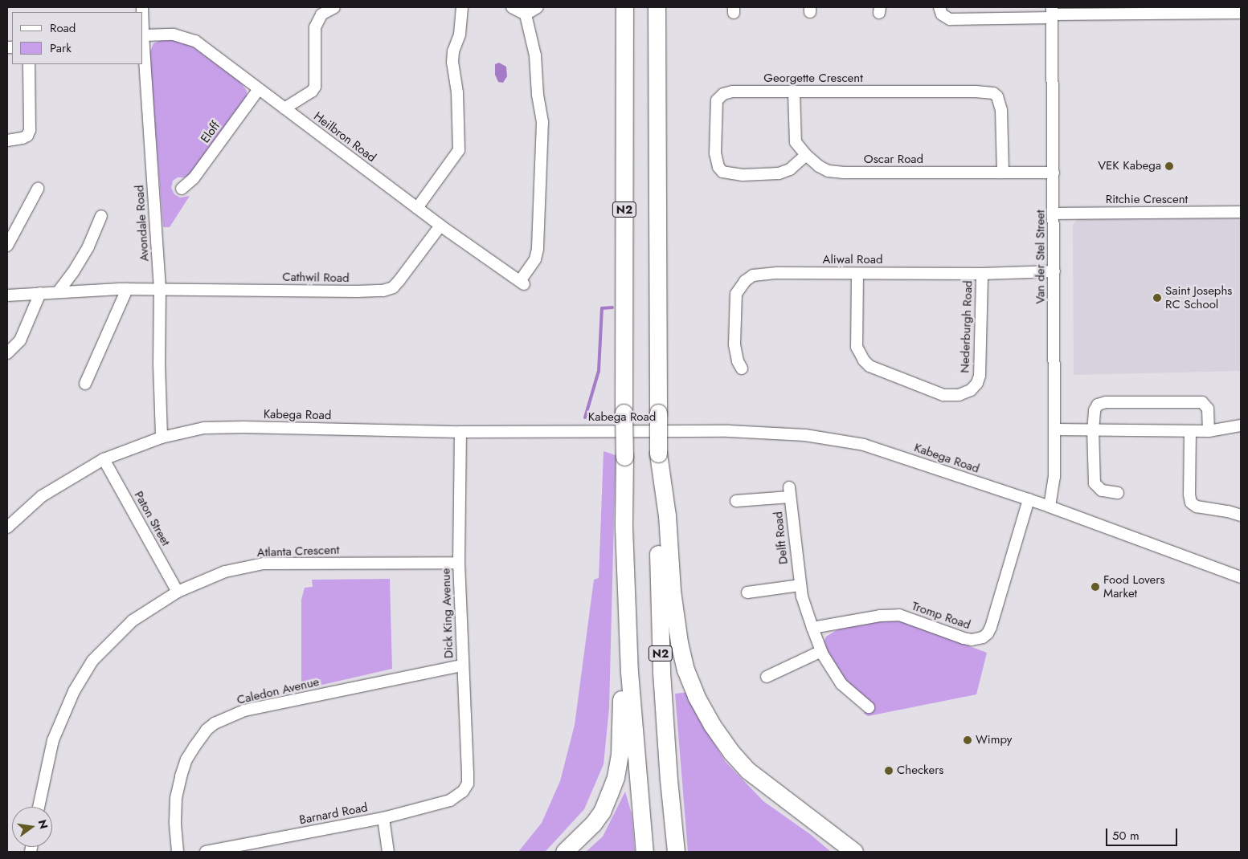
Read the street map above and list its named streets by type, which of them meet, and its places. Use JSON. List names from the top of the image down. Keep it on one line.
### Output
{"streets":{"highway":["N2"],"street":["Georgette Crescent","Eloff","Heilbron Road","Oscar Road","Ritchie Crescent","Avondale Road","Van der Stel Street","Aliwal Road","Cathwil Road","Nederburgh Road","Kabega Road","Paton Street","Delft Road","Atlanta Crescent","Dick King Avenue","Tromp Road","Caledon Avenue","Barnard Road"]},"crossings":[["Georgette Crescent","Oscar Road"],["Eloff","Heilbron Road"],["Heilbron Road","Avondale Road"],["Heilbron Road","Cathwil Road"],["Oscar Road","Van der Stel Street"],["Ritchie Crescent","Van der Stel Street"],["Avondale Road","Cathwil Road"],["Avondale Road","Kabega Road"],["Van der Stel Street","Aliwal Road"],["Van der Stel Street","Kabega Road"],["Aliwal Road","Nederburgh Road"],["Kabega Road","Paton Street"],["Kabega Road","Dick King Avenue"],["Kabega Road","Tromp Road"],["Paton Street","Atlanta Crescent"],["Delft Road","Tromp Road"],["Atlanta Crescent","Dick King Avenue"],["Dick King Avenue","Caledon Avenue"],["Dick King Avenue","Barnard Road"]],"places":["VEK Kabega","Saint Josephs RC School","Food Lovers Market","Wimpy","Checkers"],"legend":["Road","Park"],"scale_bar":"50 m","north":"right"}
